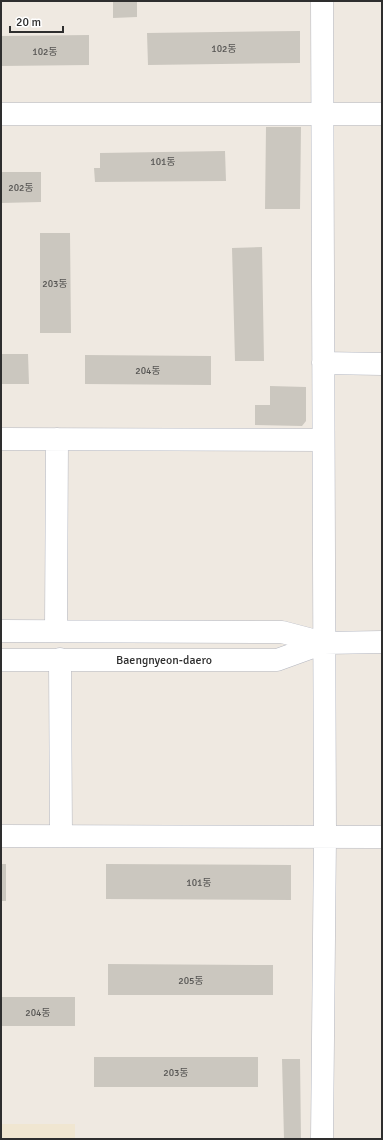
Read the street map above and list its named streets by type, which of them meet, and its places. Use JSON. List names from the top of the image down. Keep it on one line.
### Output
{"streets":{"street":["Baengnyeon-daero"]},"house_numbers":["102동","102동","101동","202동","203동","204동","101동","205동","204동","203동"],"scale_bar":"20 m"}
